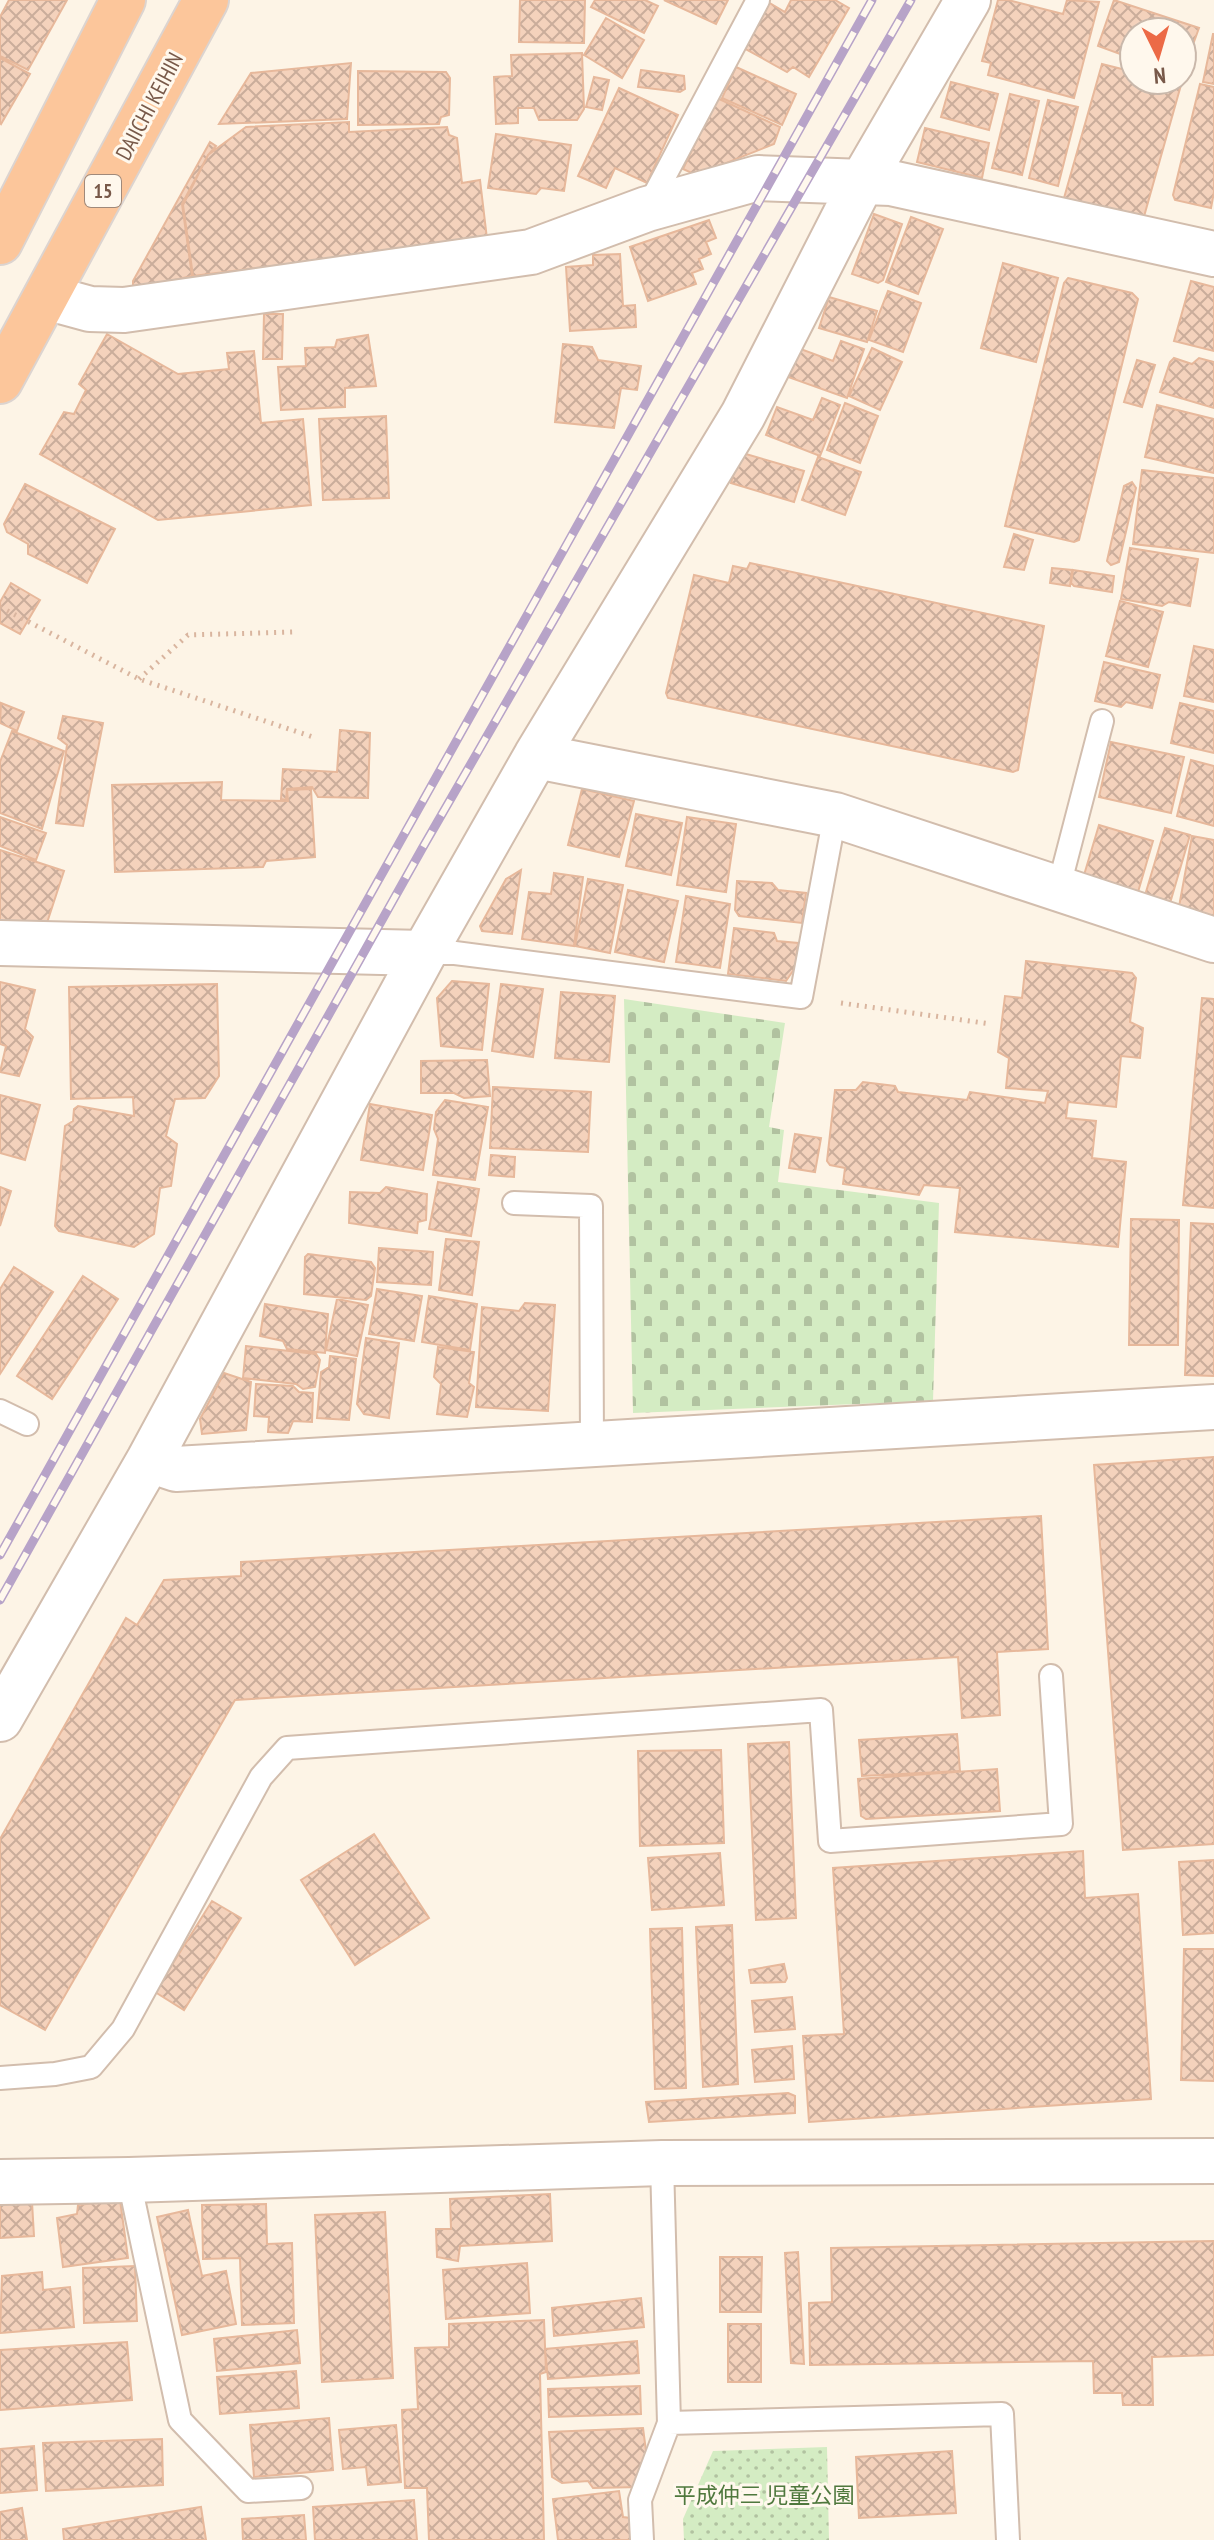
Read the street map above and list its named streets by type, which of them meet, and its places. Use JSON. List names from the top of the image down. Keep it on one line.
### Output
{"streets":{"highway":["DAIICHI KEIHIN","15"]},"parks":["平成仲三 児童公園"],"north":"bottom"}
